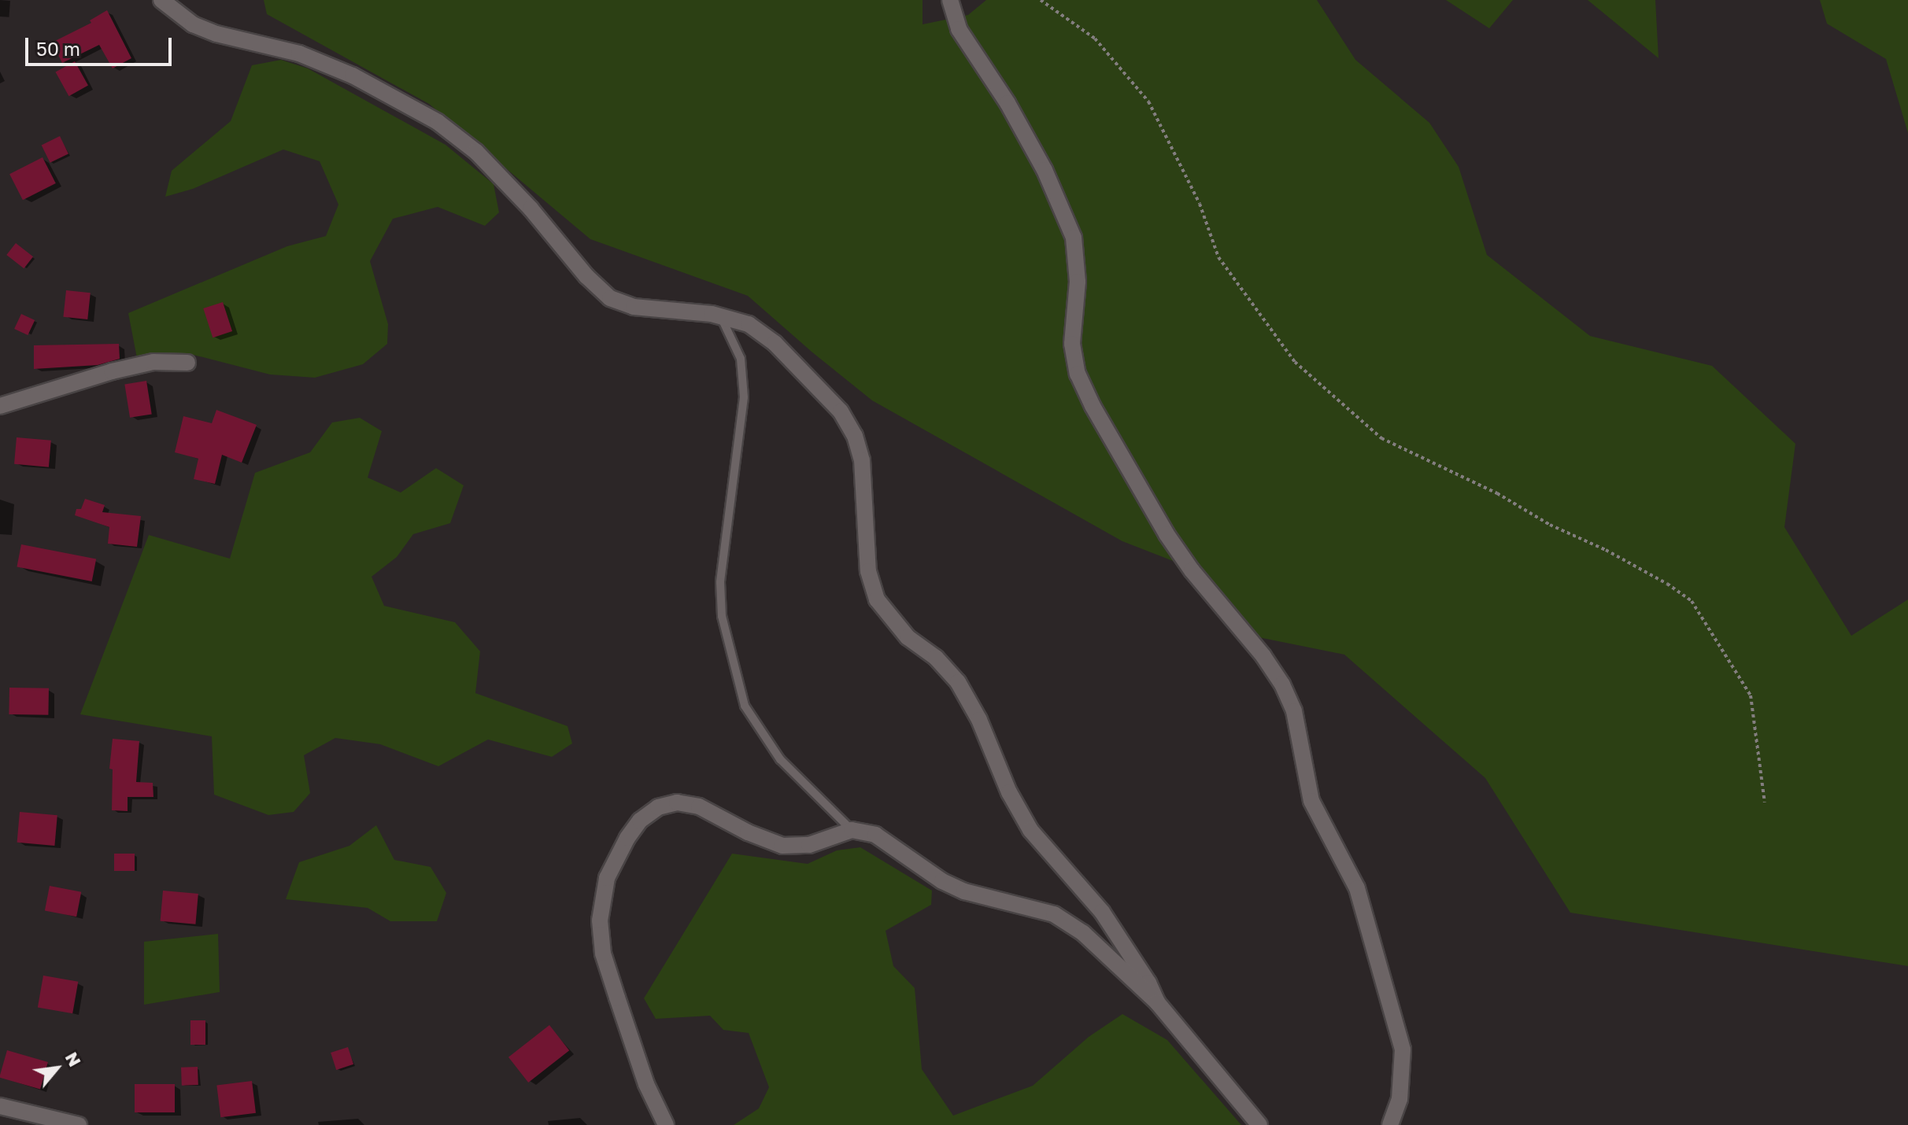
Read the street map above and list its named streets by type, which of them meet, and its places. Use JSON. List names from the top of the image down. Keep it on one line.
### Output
{"scale_bar":"50 m","north":"top right"}
